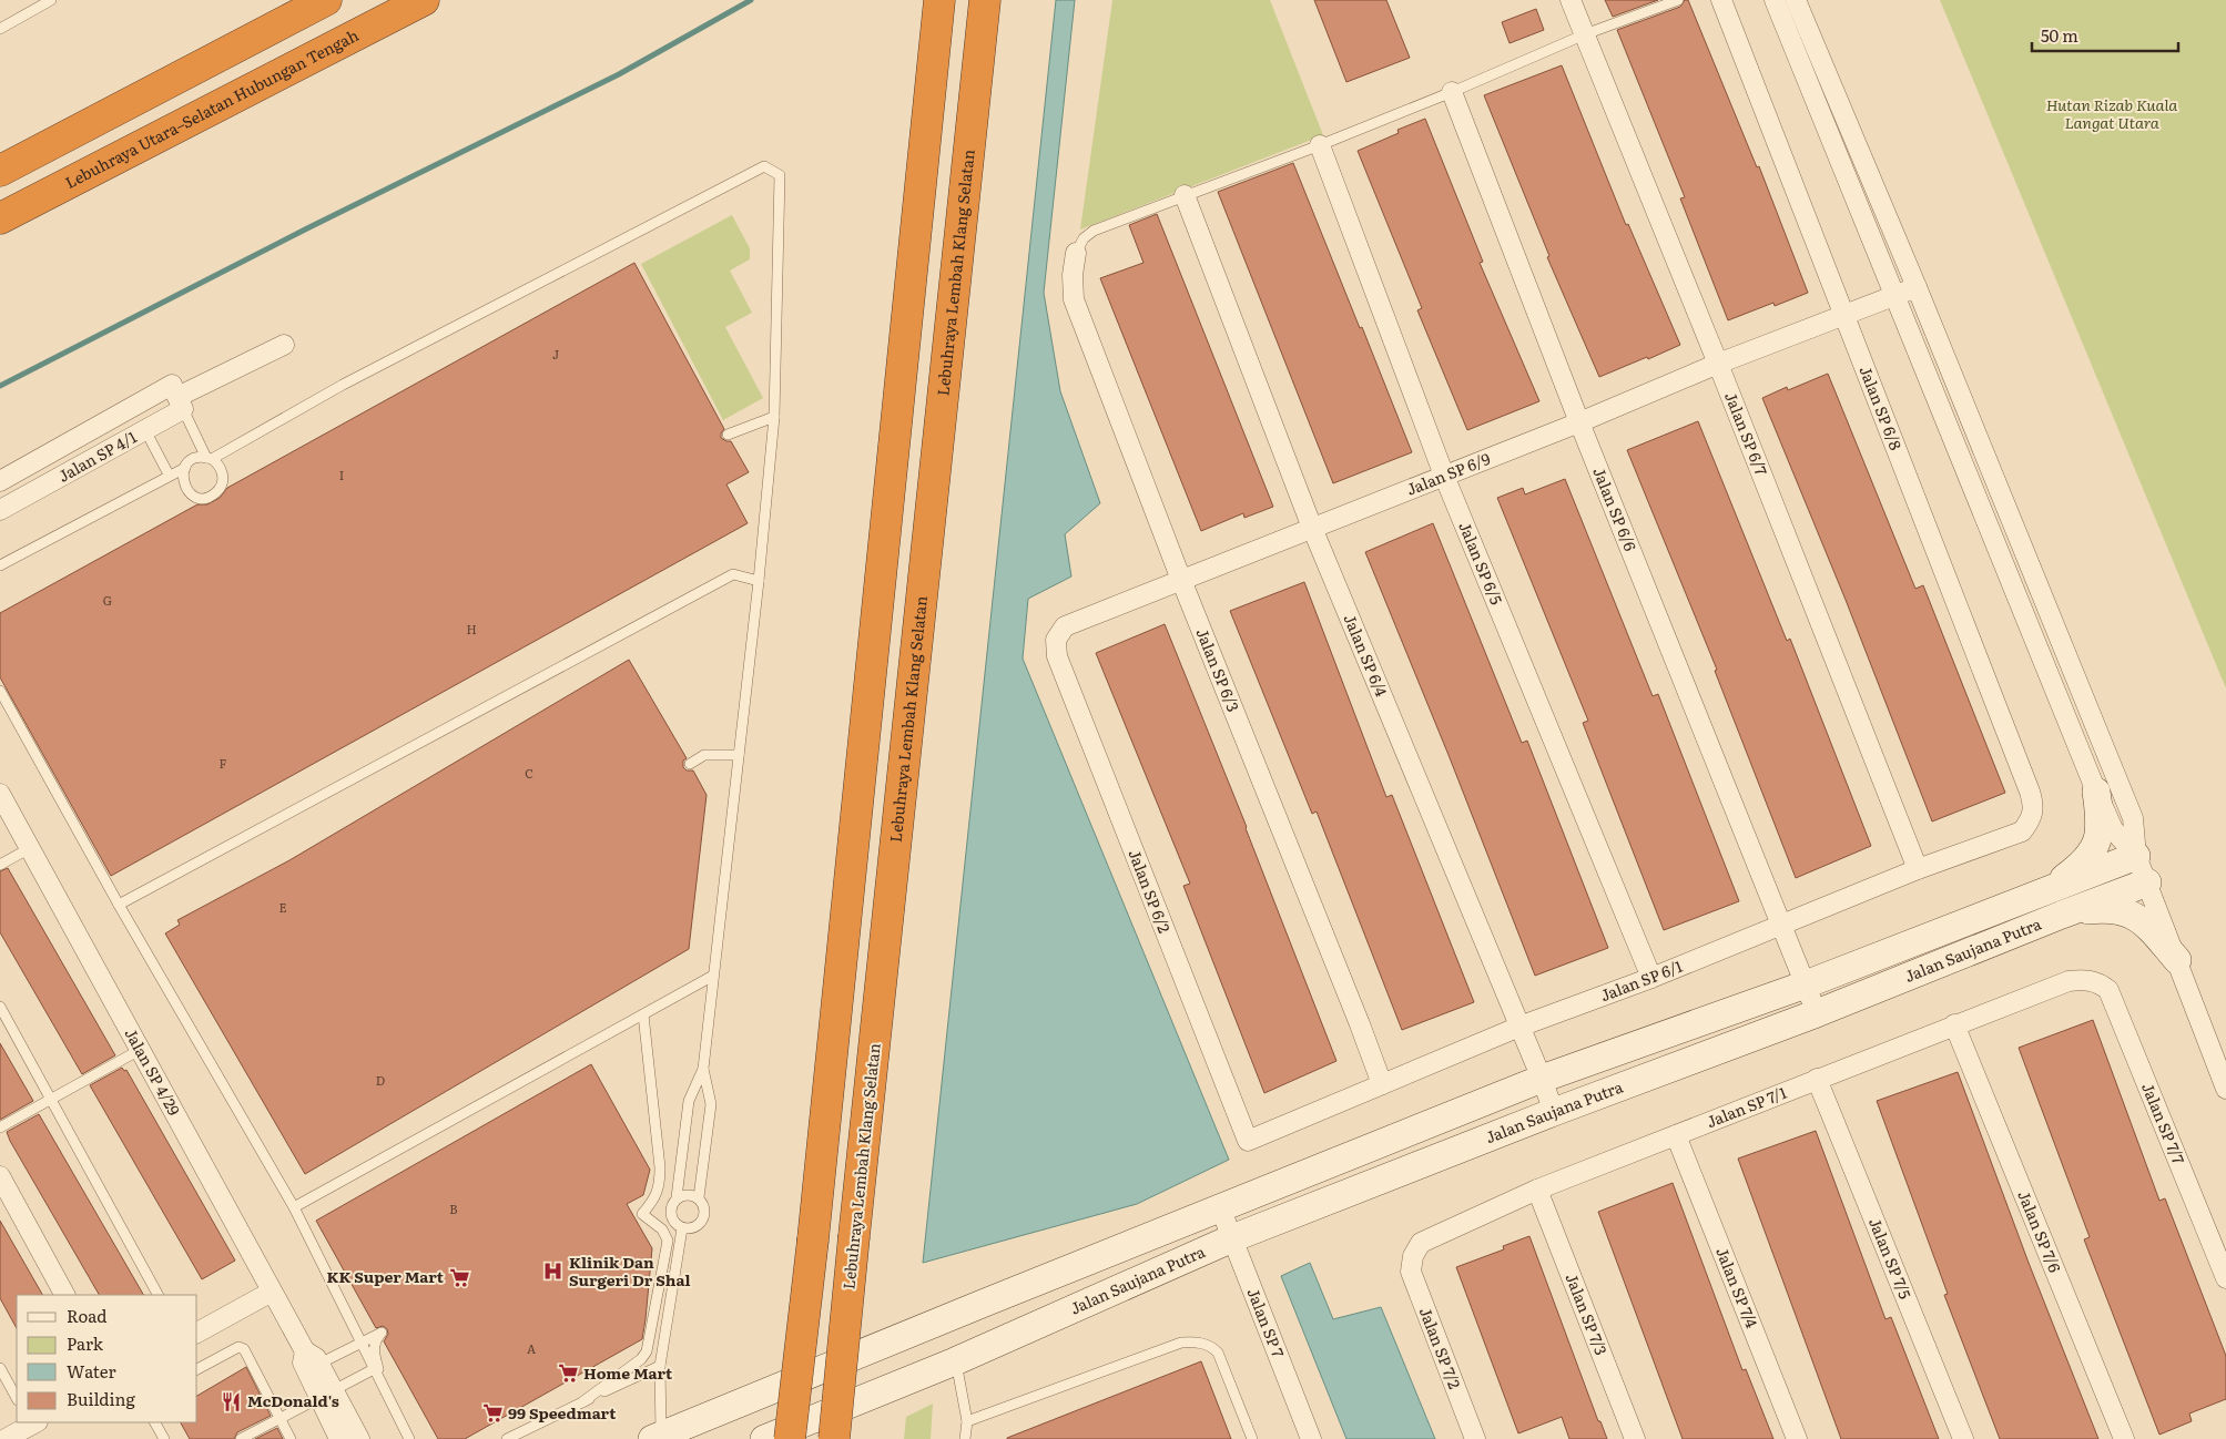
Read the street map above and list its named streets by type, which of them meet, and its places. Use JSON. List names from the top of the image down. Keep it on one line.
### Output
{"streets":{"highway":["Lebuhraya Utara–Selatan Hubungan Tengah","Lebuhraya Lembah Klang Selatan"],"main road":["Jalan Saujana Putra"],"street":["Jalan SP 6/8","Jalan SP 6/7","Jalan SP 4/1","Jalan SP 6/9","Jalan SP 6/6","Jalan SP 6/5","Jalan SP 6/4","Jalan SP 6/3","Jalan SP 6/2","Jalan SP 6/1","Jalan SP 4/29","Jalan SP 7/1","Jalan SP 7/7","Jalan SP 7/6","Jalan SP 7/5","Jalan SP 7/4","Jalan SP 7/3","Jalan SP 7","Jalan SP 7/2"]},"crossings":[["Jalan SP 6/8","Jalan SP 6/9"],["Jalan SP 6/8","Jalan SP 6/1"],["Jalan SP 6/7","Jalan SP 6/9"],["Jalan SP 6/7","Jalan SP 6/1"],["Jalan SP 6/9","Jalan SP 6/6"],["Jalan SP 6/9","Jalan SP 6/5"],["Jalan SP 6/9","Jalan SP 6/4"],["Jalan SP 6/9","Jalan SP 6/3"],["Jalan SP 6/9","Jalan SP 6/2"],["Jalan SP 6/6","Jalan Saujana Putra"],["Jalan SP 6/6","Jalan SP 6/1"],["Jalan SP 6/5","Jalan SP 6/1"],["Jalan SP 6/4","Jalan Saujana Putra"],["Jalan SP 6/4","Jalan SP 6/1"],["Jalan SP 6/3","Jalan SP 6/1"],["Jalan SP 6/2","Jalan SP 6/1"],["Jalan Saujana Putra","Jalan SP 7"],["Jalan SP 7/1","Jalan SP 7/7"],["Jalan SP 7/1","Jalan SP 7/6"],["Jalan SP 7/1","Jalan SP 7/5"],["Jalan SP 7/1","Jalan SP 7/4"],["Jalan SP 7/1","Jalan SP 7/3"],["Jalan SP 7/1","Jalan SP 7/2"]],"parks":["Hutan Rizab Kuala Langat Utara"],"places":{"hospital":["Klinik Dan Surgeri Dr Shal"],"supermarket":["KK Super Mart","Home Mart","99 Speedmart"],"restaurant":["McDonald's"]},"house_numbers":["J","I","G","H","F","C","E","D","B","A"],"legend":["Road","Park","Water","Building"],"scale_bar":"50 m"}
